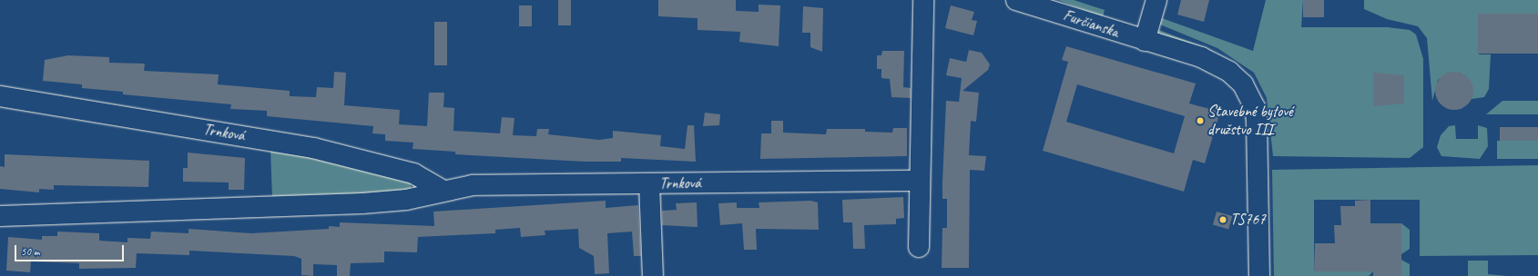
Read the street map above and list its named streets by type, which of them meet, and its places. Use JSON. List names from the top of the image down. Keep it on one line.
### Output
{"streets":{"street":["Furčianska","Trnková"]},"places":["Stavebné bytové družstvo III","TS767"],"scale_bar":"50 m"}
